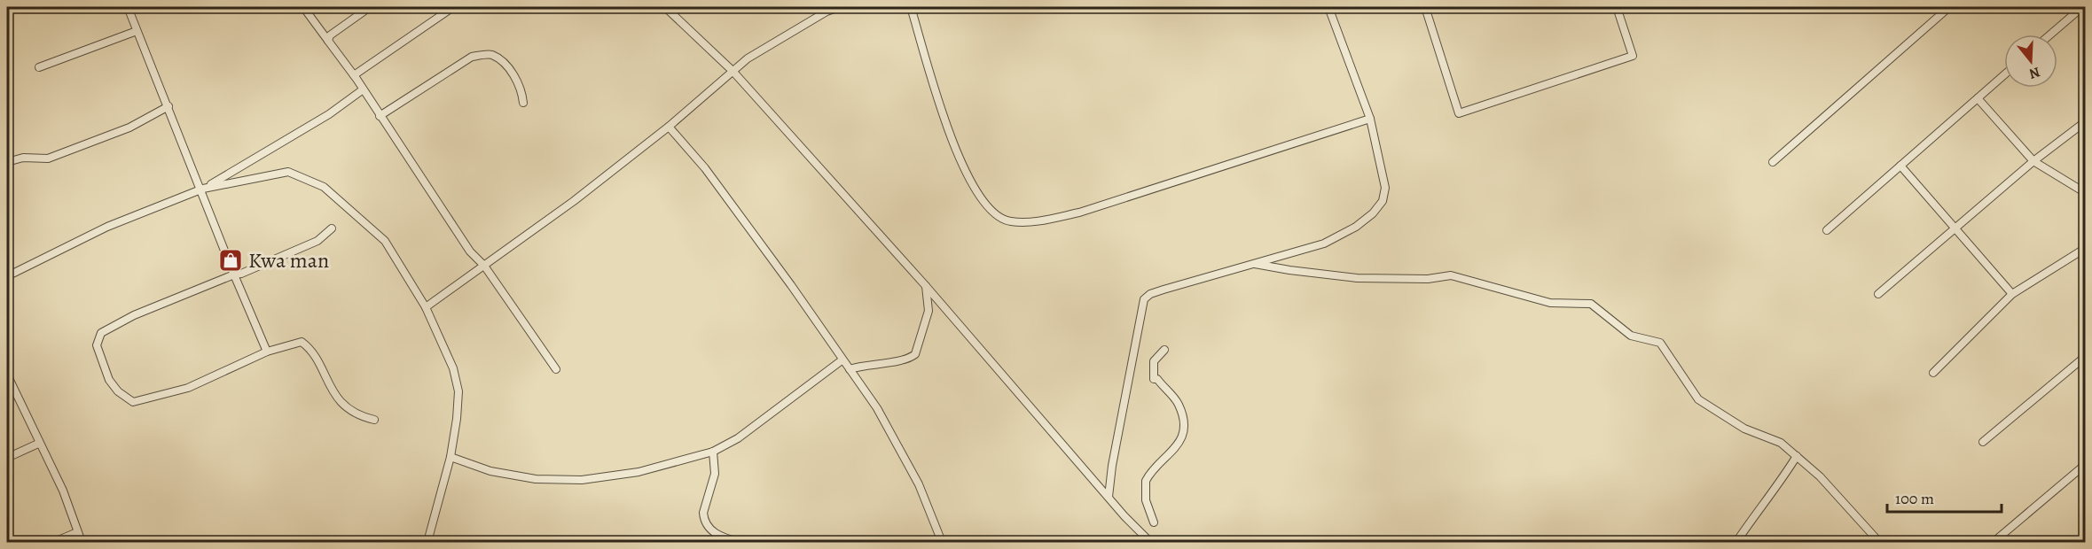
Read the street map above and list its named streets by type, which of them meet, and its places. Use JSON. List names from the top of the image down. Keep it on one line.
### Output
{"places":{"shop":["Kwa man"]},"scale_bar":"100 m","north":"bottom"}
